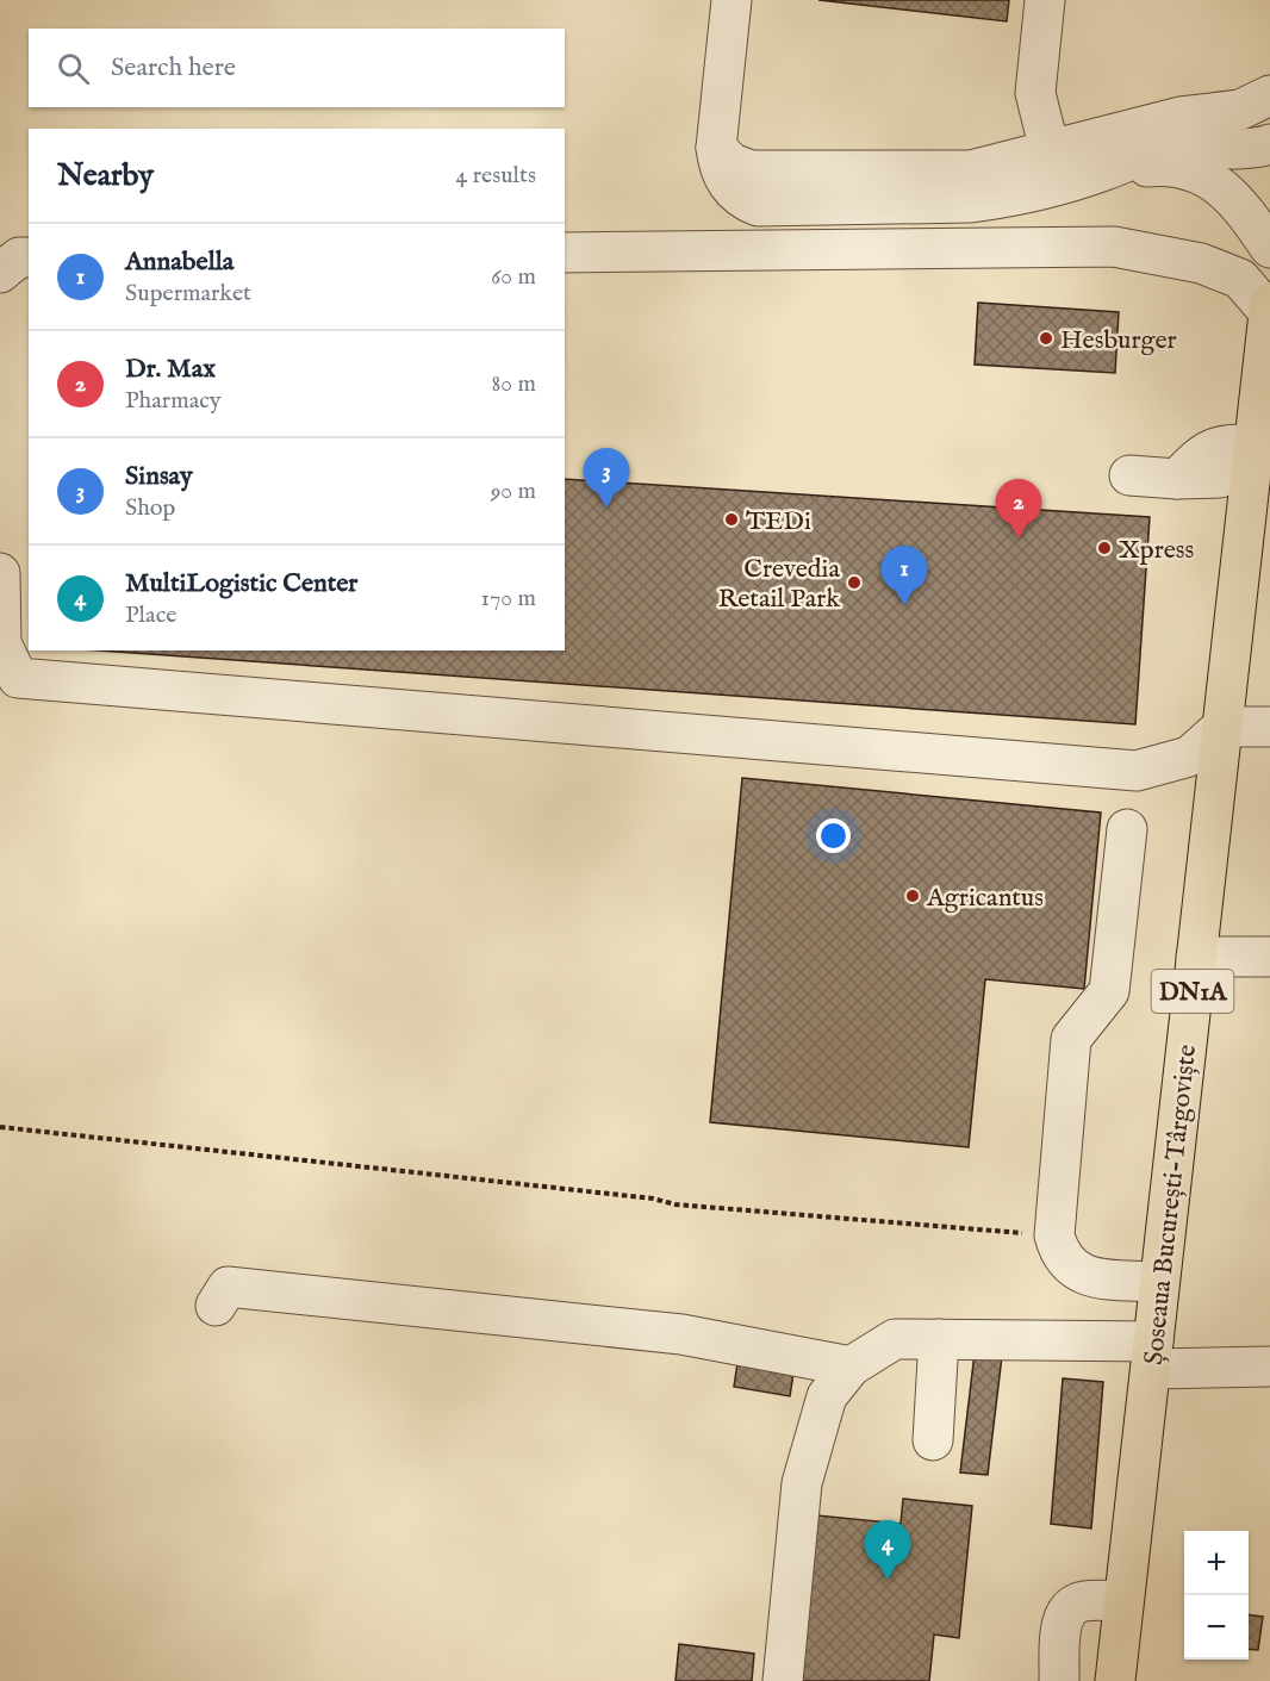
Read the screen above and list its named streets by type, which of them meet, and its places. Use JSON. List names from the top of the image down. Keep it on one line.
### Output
{"streets":{"main road":["DN1A","Șoseaua București-Târgoviște"]},"places":["Hesburger","TEDi","Xpress","Crevedia Retail Park","Agricantus"],"page":{"search":"Search here","heading":["Nearby","4 results"],"list":[{"mark":"1","name":"Annabella","note":"Supermarket","value":"60 m"},{"mark":"2","name":"Dr. Max","note":"Pharmacy","value":"80 m"},{"mark":"3","name":"Sinsay","note":"Shop","value":"90 m"},{"mark":"4","name":"MultiLogistic Center","note":"Place","value":"170 m"}],"pins":["3","2","1","4"],"map_buttons":["+","−"]}}
